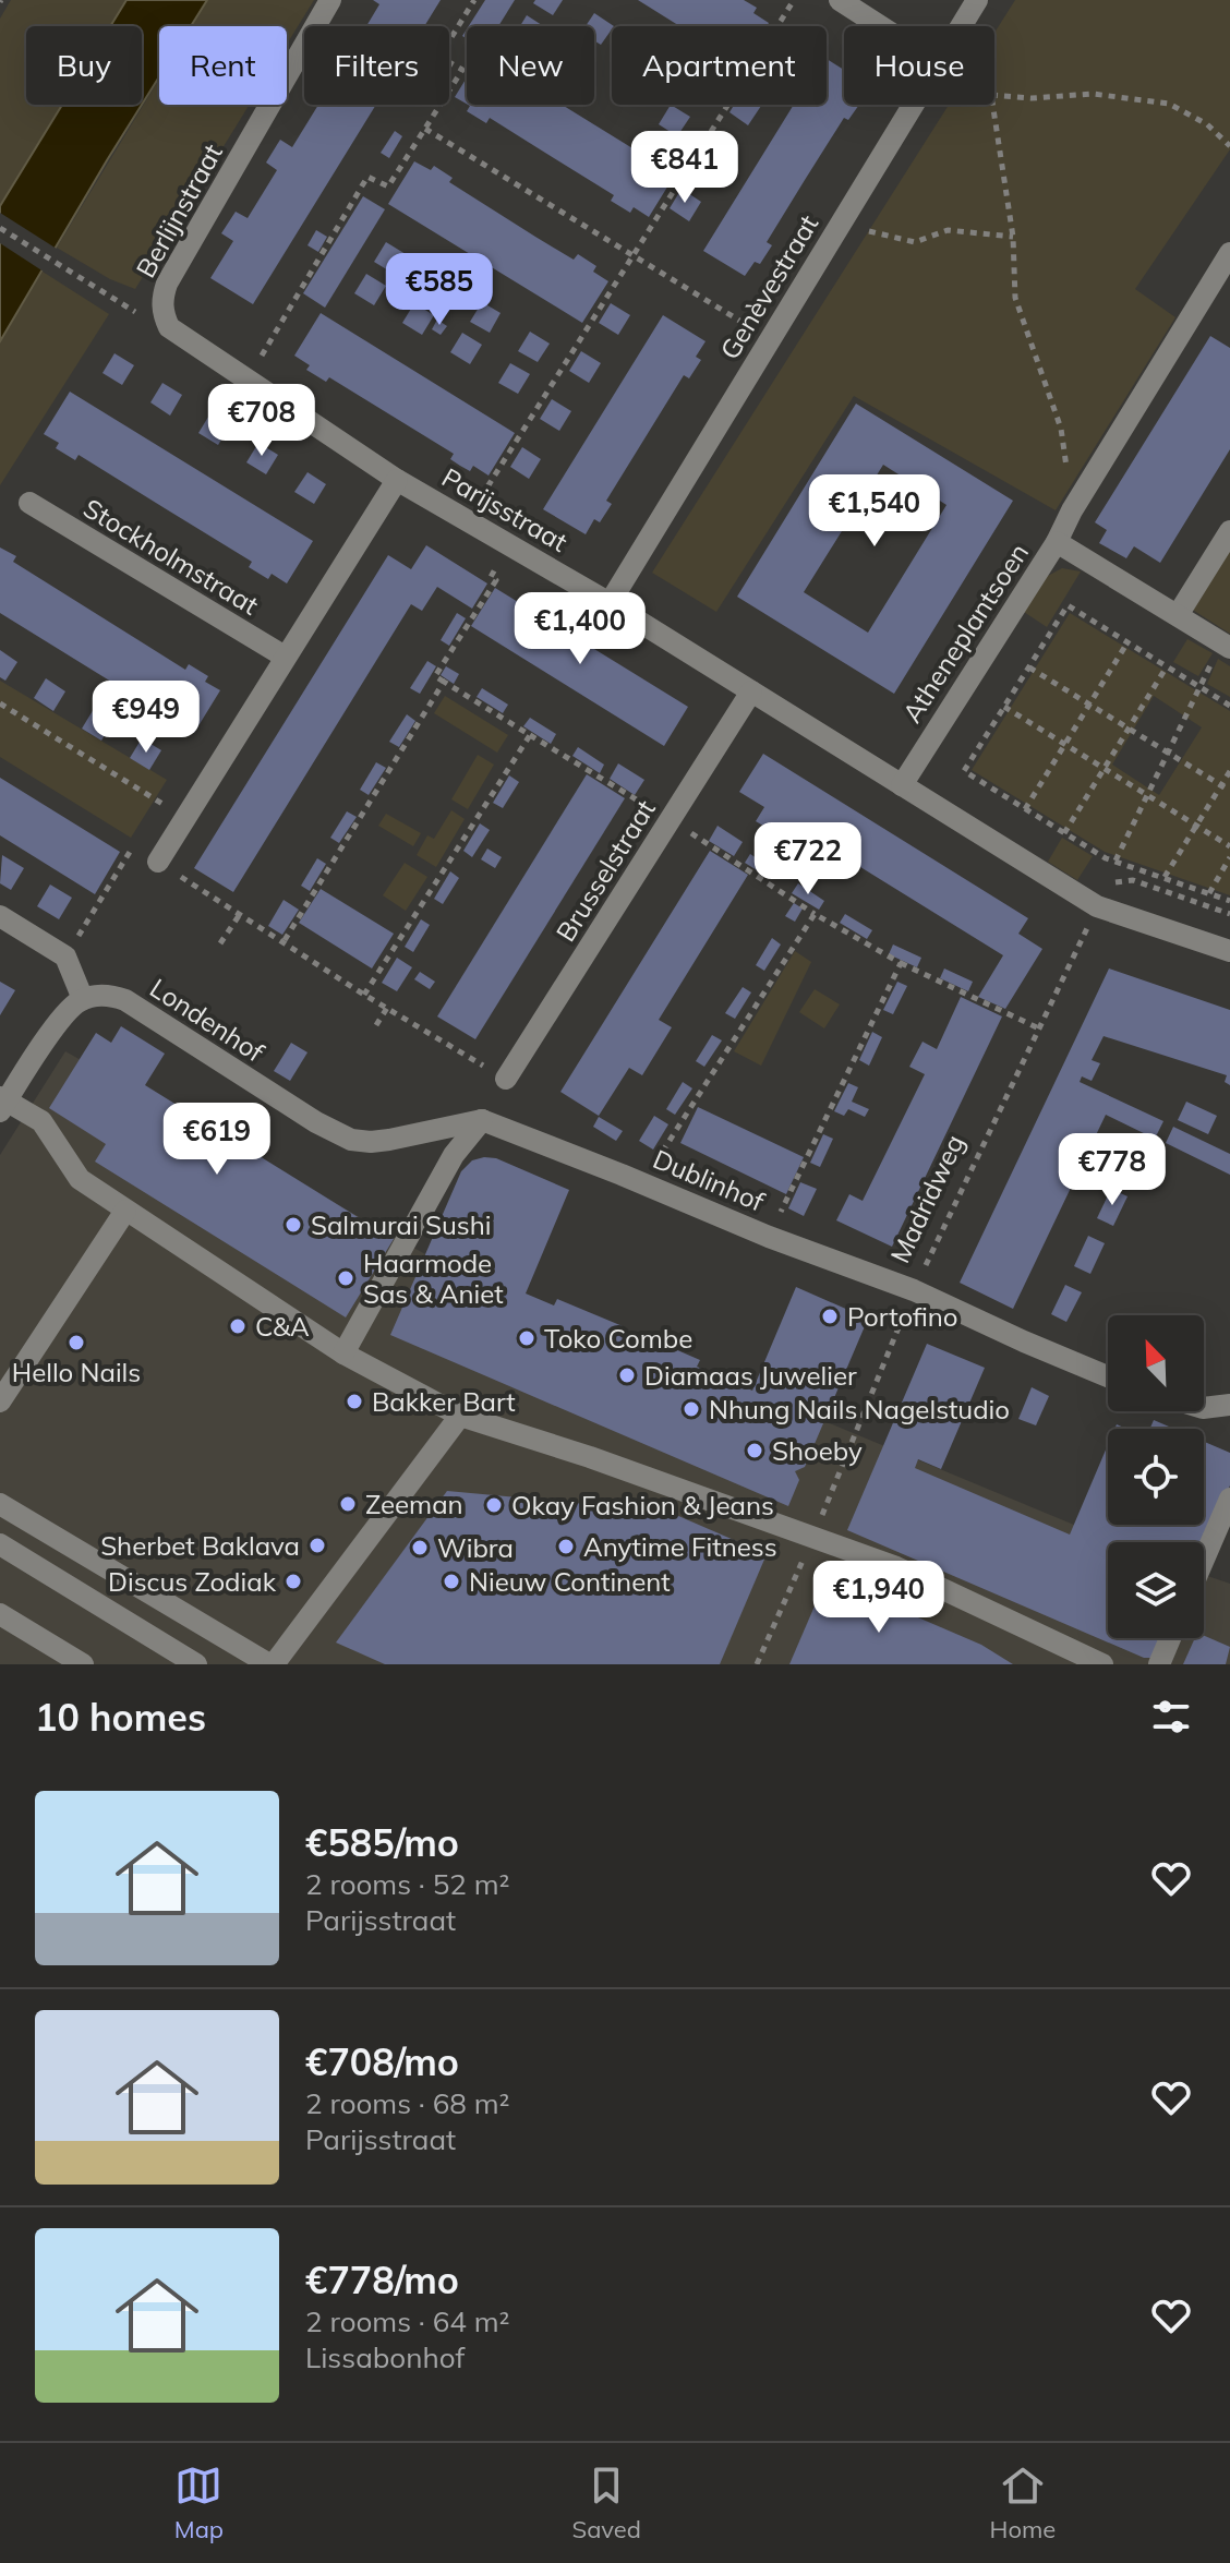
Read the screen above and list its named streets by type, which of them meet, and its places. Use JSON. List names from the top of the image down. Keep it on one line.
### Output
{"streets":{"street":["Berlijnstraat","Genèvestraat","Parijsstraat","Stockholmstraat","Atheneplantsoen","Brusselstraat","Londenhof","Dublinhof"],"path":["Madridweg"]},"crossings":[["Berlijnstraat","Parijsstraat"],["Genèvestraat","Parijsstraat"],["Parijsstraat","Atheneplantsoen"],["Parijsstraat","Brusselstraat"],["Parijsstraat","Madridweg"],["Londenhof","Dublinhof"],["Dublinhof","Madridweg"]],"places":["Salmurai Sushi","Haarmode Sas & Aniet","Portofino","C&A","Toko Combe","Hello Nails","Diamaas Juwelier","Bakker Bart","Nhung Nails Nagelstudio","Shoeby","Zeeman","Okay Fashion & Jeans","Sherbet Baklava","Anytime Fitness","Wibra","Discus Zodiak","Nieuw Continent"],"north":"top left","page":{"chip":["Buy","Rent","Filters","New","Apartment","House"],"price":["€841","€585","€708","€1,540","€1,400","€949","€722","€619","€778","€1,940"],"heading":"10 homes","list":[{"name":"€585/mo","note":"2 rooms · 52 m² · Parijsstraat"},{"name":"€708/mo","note":"2 rooms · 68 m² · Parijsstraat"},{"name":"€778/mo","note":"2 rooms · 64 m² · Lissabonhof"}],"tabs":["Map","Saved","Home"]}}
